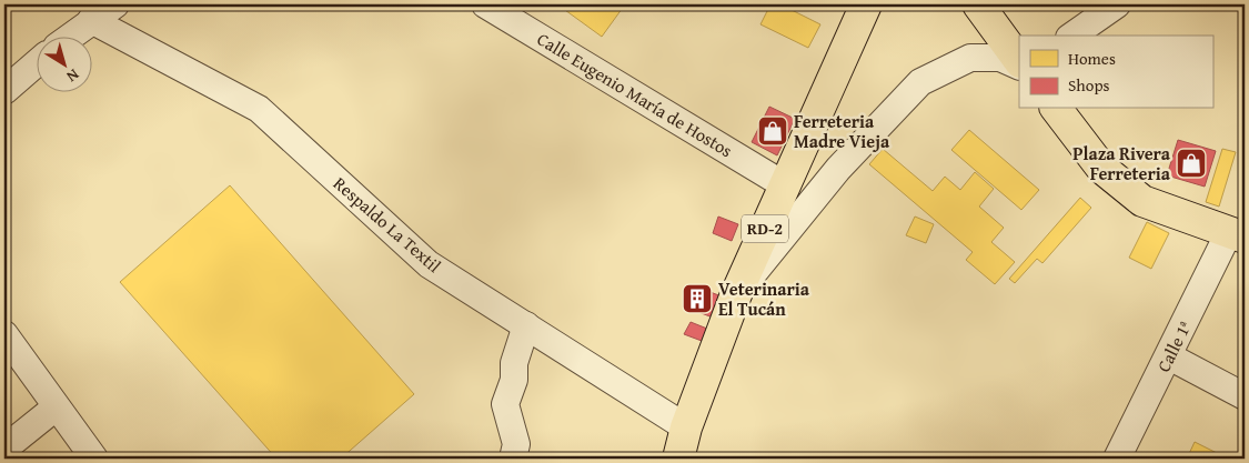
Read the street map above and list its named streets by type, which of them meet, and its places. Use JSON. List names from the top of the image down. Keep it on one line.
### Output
{"streets":{"main road":["RD-2"],"street":["Calle Eugenio María de Hostos","Respaldo La Textil","Calle 1ª"]},"crossings":[["Calle Eugenio María de Hostos","RD-2"],["Respaldo La Textil","RD-2"]],"places":{"shop":["Ferreteria Madre Vieja","Plaza Rivera Ferreteria"],"building":["Veterinaria El Tucán"]},"legend":["Homes","Shops"],"north":"bottom right"}
